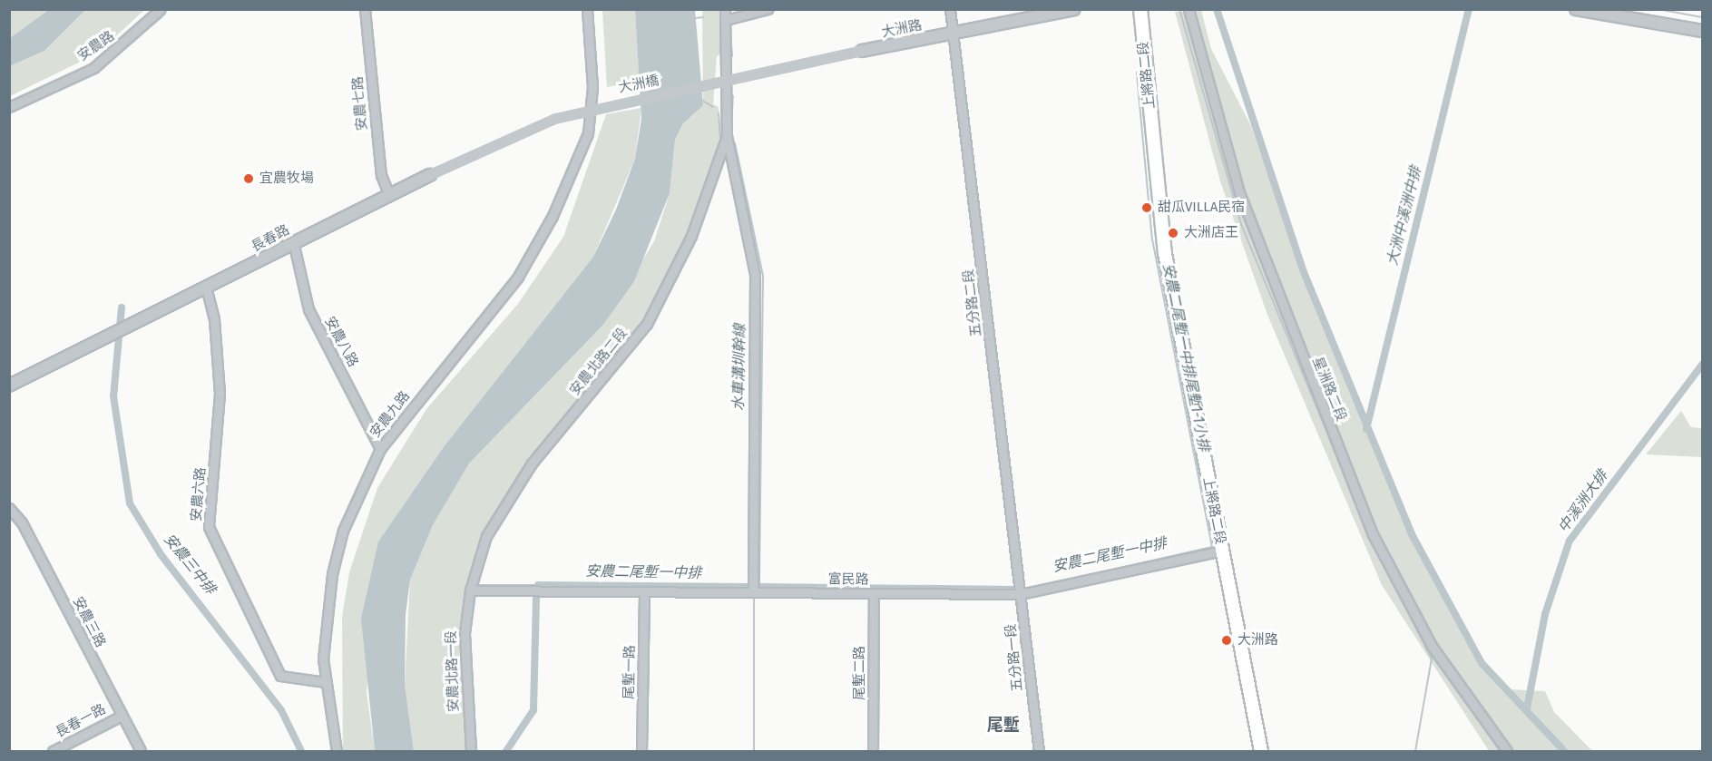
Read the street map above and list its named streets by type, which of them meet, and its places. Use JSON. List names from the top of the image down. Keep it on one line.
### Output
{"streets":{"main road":["上將路二段"],"street":["大洲路","安農路","大洲橋","安農七路","長春路","五分路二段","安農八路","安農北路二段","星洲路二段","安農九路","安農六路","富民路","安農三路","五分路一段","安農北路一段","尾塹一路","尾塹二路","長春一路"]},"crossings":[["大洲路","大洲橋"],["大洲路","五分路二段"],["上將路二段","富民路"],["大洲橋","長春路"],["安農七路","長春路"],["長春路","安農八路"],["長春路","安農六路"],["五分路二段","富民路"],["五分路二段","五分路一段"],["安農八路","安農九路"],["安農北路二段","富民路"],["安農北路二段","安農北路一段"],["安農九路","安農六路"],["富民路","五分路一段"],["富民路","安農北路一段"],["富民路","尾塹一路"],["富民路","尾塹二路"],["安農三路","長春一路"]],"districts":["尾塹"],"water":["大洲中溪洲中排","安農二尾塹一中排尾塹1-1小排","水車溝圳幹線","中溪洲大排","安農二尾塹一中排","安農三中排"],"places":["宜農牧場","甜瓜VILLA民宿","大洲店王","大洲路"]}
